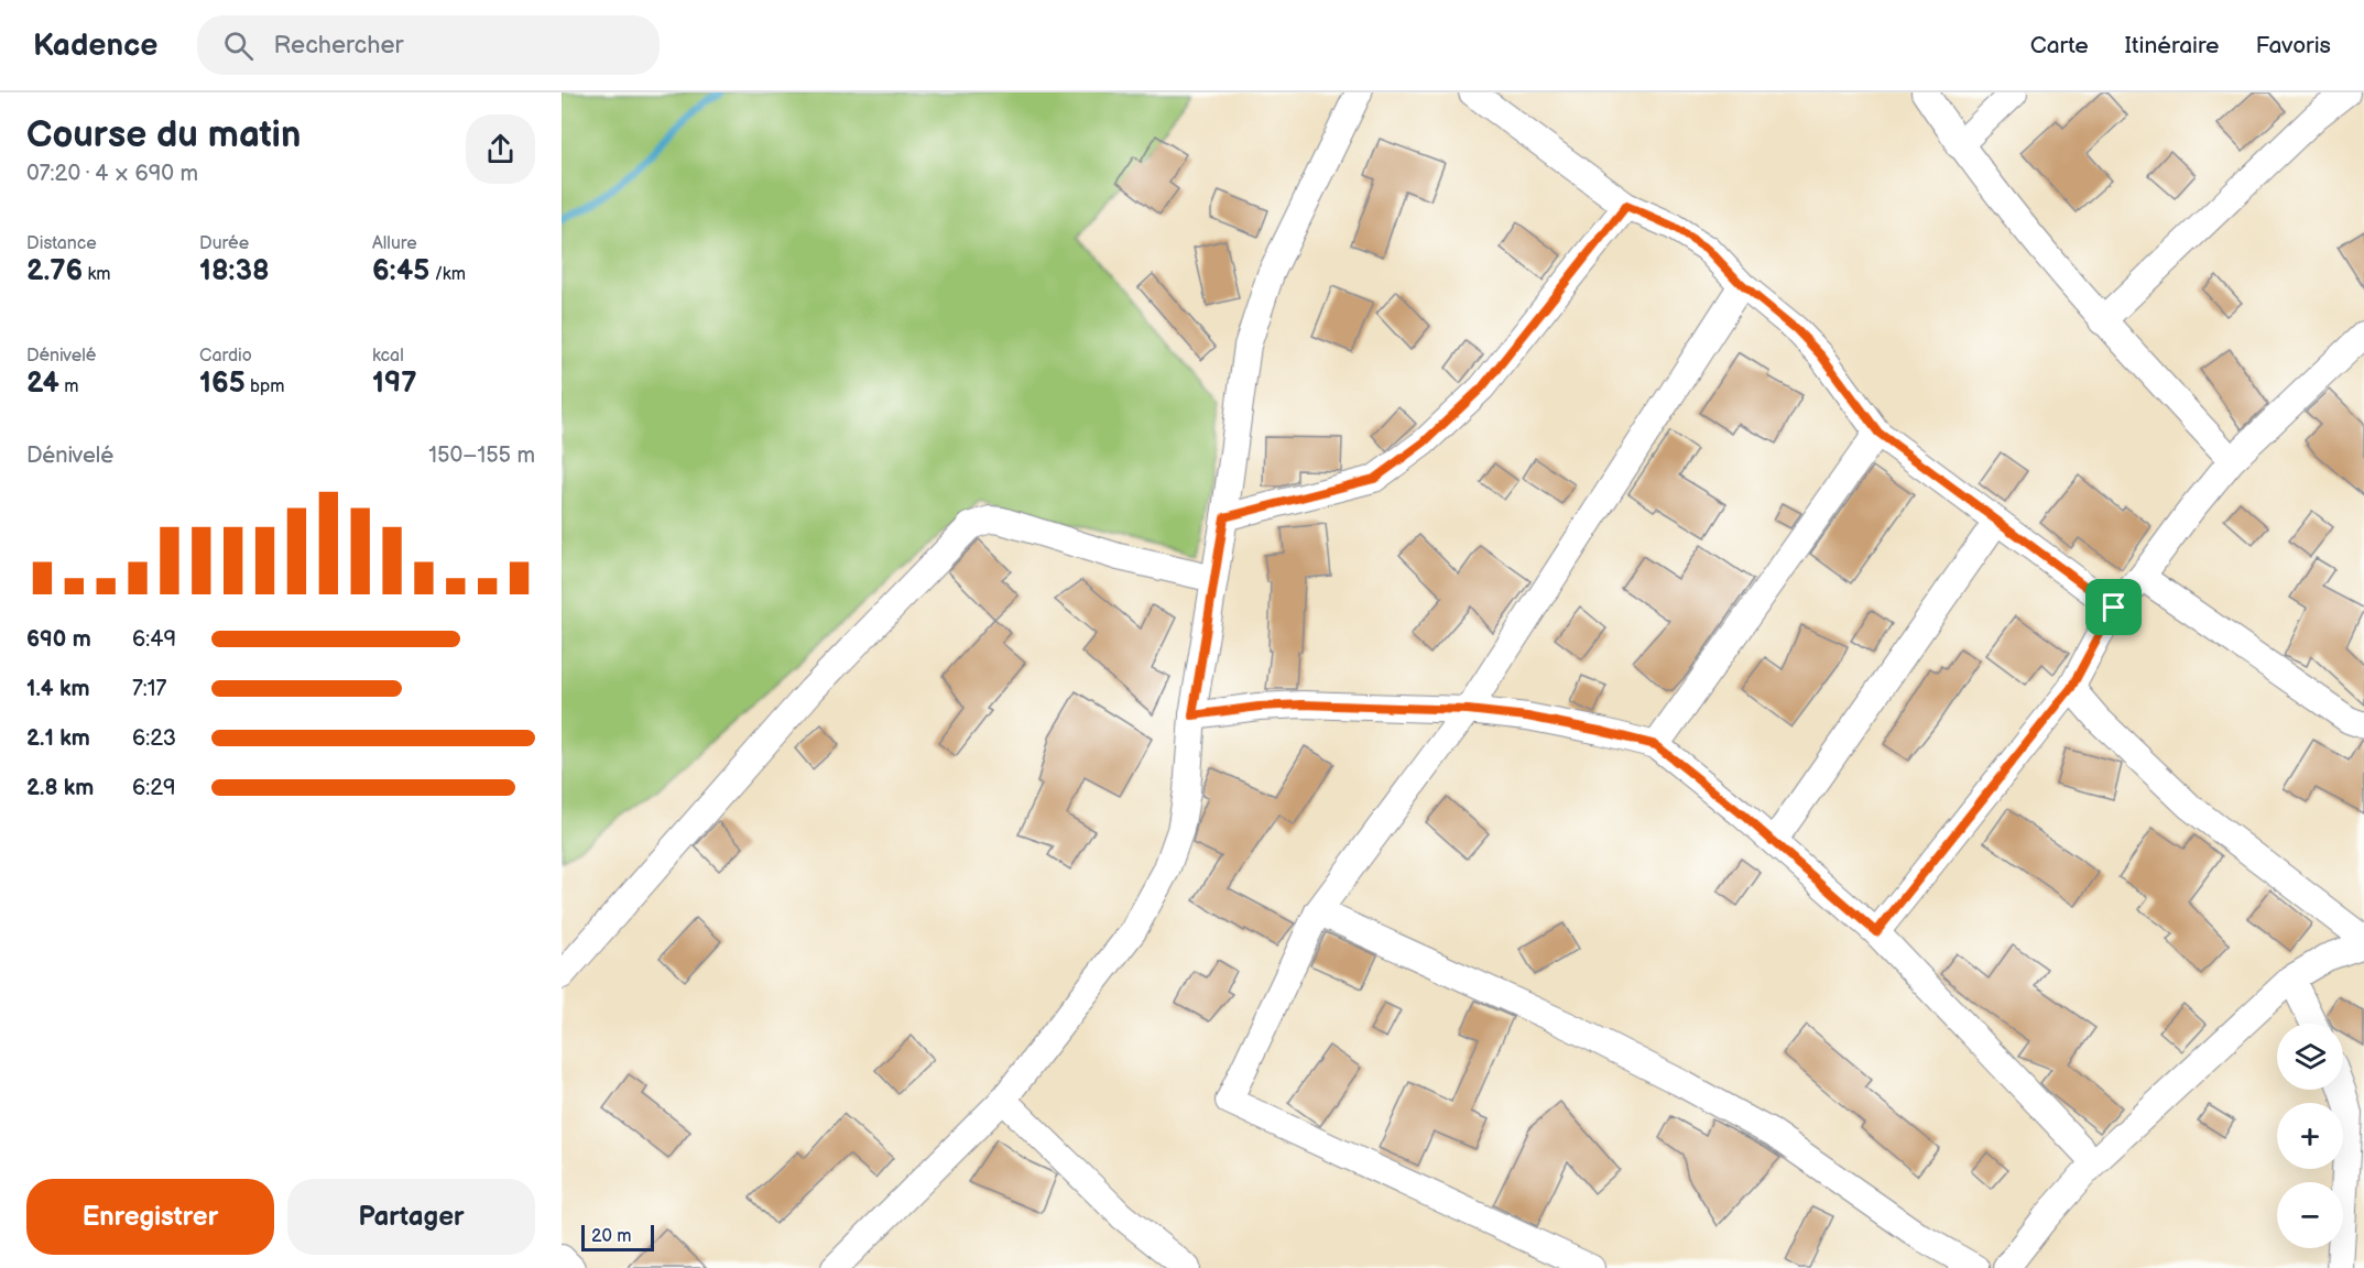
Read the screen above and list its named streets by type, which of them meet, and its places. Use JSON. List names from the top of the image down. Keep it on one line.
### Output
{"scale_bar":"20 m","page":{"header":"Kadence","search":"Rechercher","nav":["Carte","Itinéraire","Favoris"],"heading":["Course du matin","07:20 · 4 × 690 m"],"stats":[["Distance","2.76 km"],["Durée","18:38"],["Allure","6:45 /km"],["Dénivelé","24 m"],["Cardio","165 bpm"],["kcal","197"]],"chart":["Dénivelé","150–155 m"],"list":[{"name":"690 m","note":"6:49"},{"name":"1.4 km","note":"7:17"},{"name":"2.1 km","note":"6:23"},{"name":"2.8 km","note":"6:29"}],"map_buttons":["+","−"],"buttons":["Enregistrer","Partager"],"scale":"20 m"}}
